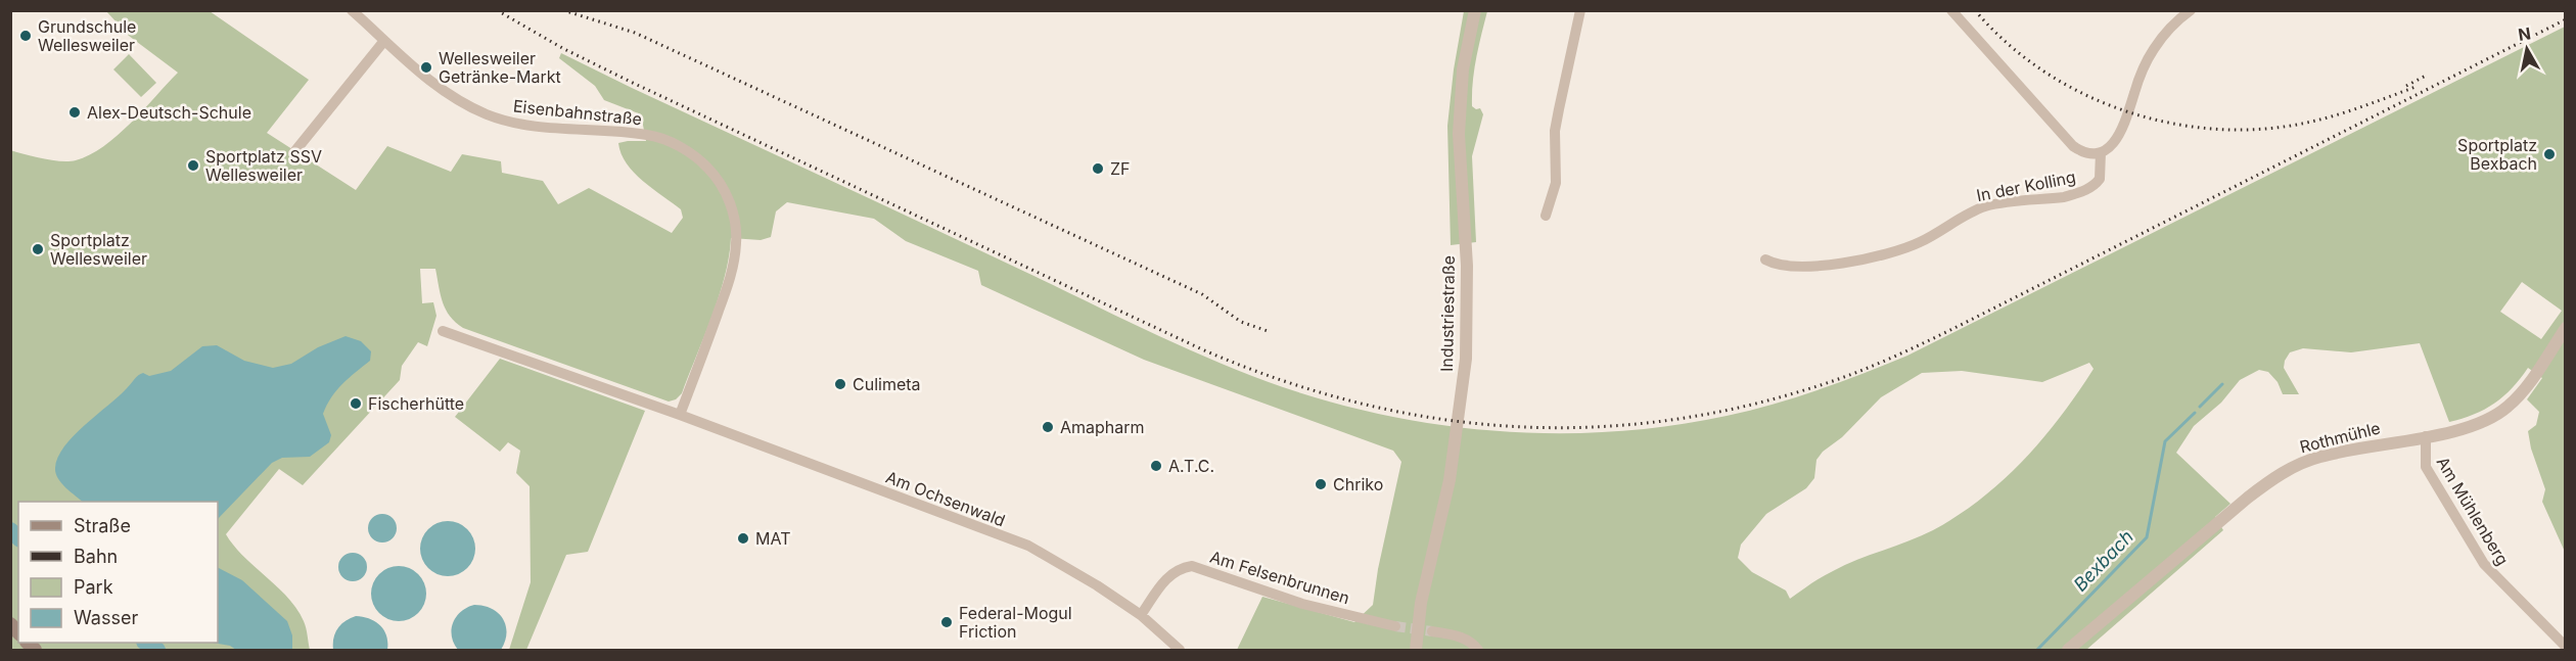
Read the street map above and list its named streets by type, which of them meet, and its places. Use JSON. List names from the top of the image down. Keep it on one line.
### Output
{"streets":{"street":["Eisenbahnstraße","In der Kolling","Industriestraße","Rothmühle","Am Ochsenwald","Am Mühlenberg","Am Felsenbrunnen"]},"crossings":[["Eisenbahnstraße","Am Ochsenwald"],["Rothmühle","Am Mühlenberg"],["Am Ochsenwald","Am Felsenbrunnen"]],"water":["Bexbach"],"places":["Grundschule Wellesweiler","Wellesweiler Getränke-Markt","Alex-Deutsch-Schule","Sportplatz Bexbach","Sportplatz SSV Wellesweiler","ZF","Sportplatz Wellesweiler","Culimeta","Fischerhütte","Amapharm","A.T.C.","Chriko","MAT","Federal-Mogul Friction"],"legend":["Straße","Bahn","Park","Wasser"],"north":"top"}
